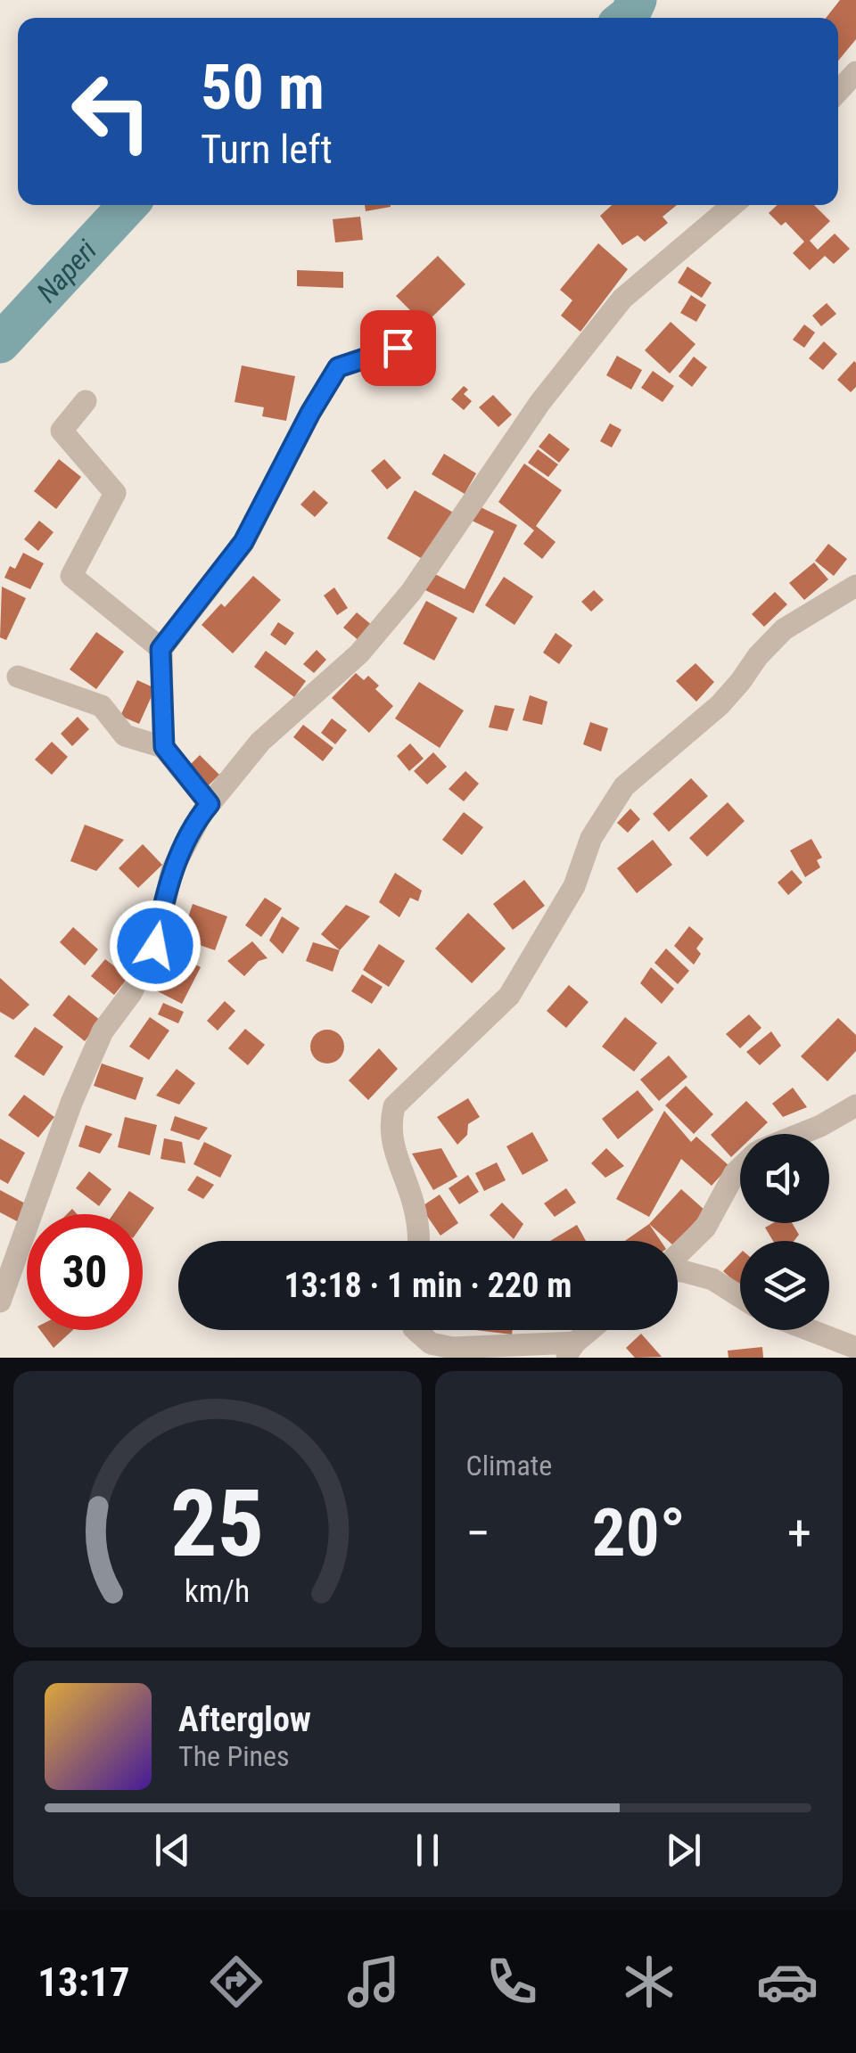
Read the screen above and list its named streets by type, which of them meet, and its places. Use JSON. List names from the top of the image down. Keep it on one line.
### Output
{"water":["Naperi"],"page":{"turn":["50 m","Turn left"],"limit":"30","trip":"13:18 · 1 min · 220 m","tile":"Climate","heat":["−","20°","+"],"song":["Afterglow","The Pines"],"tabs":"13:17","gauge":["25","km/h"]}}
